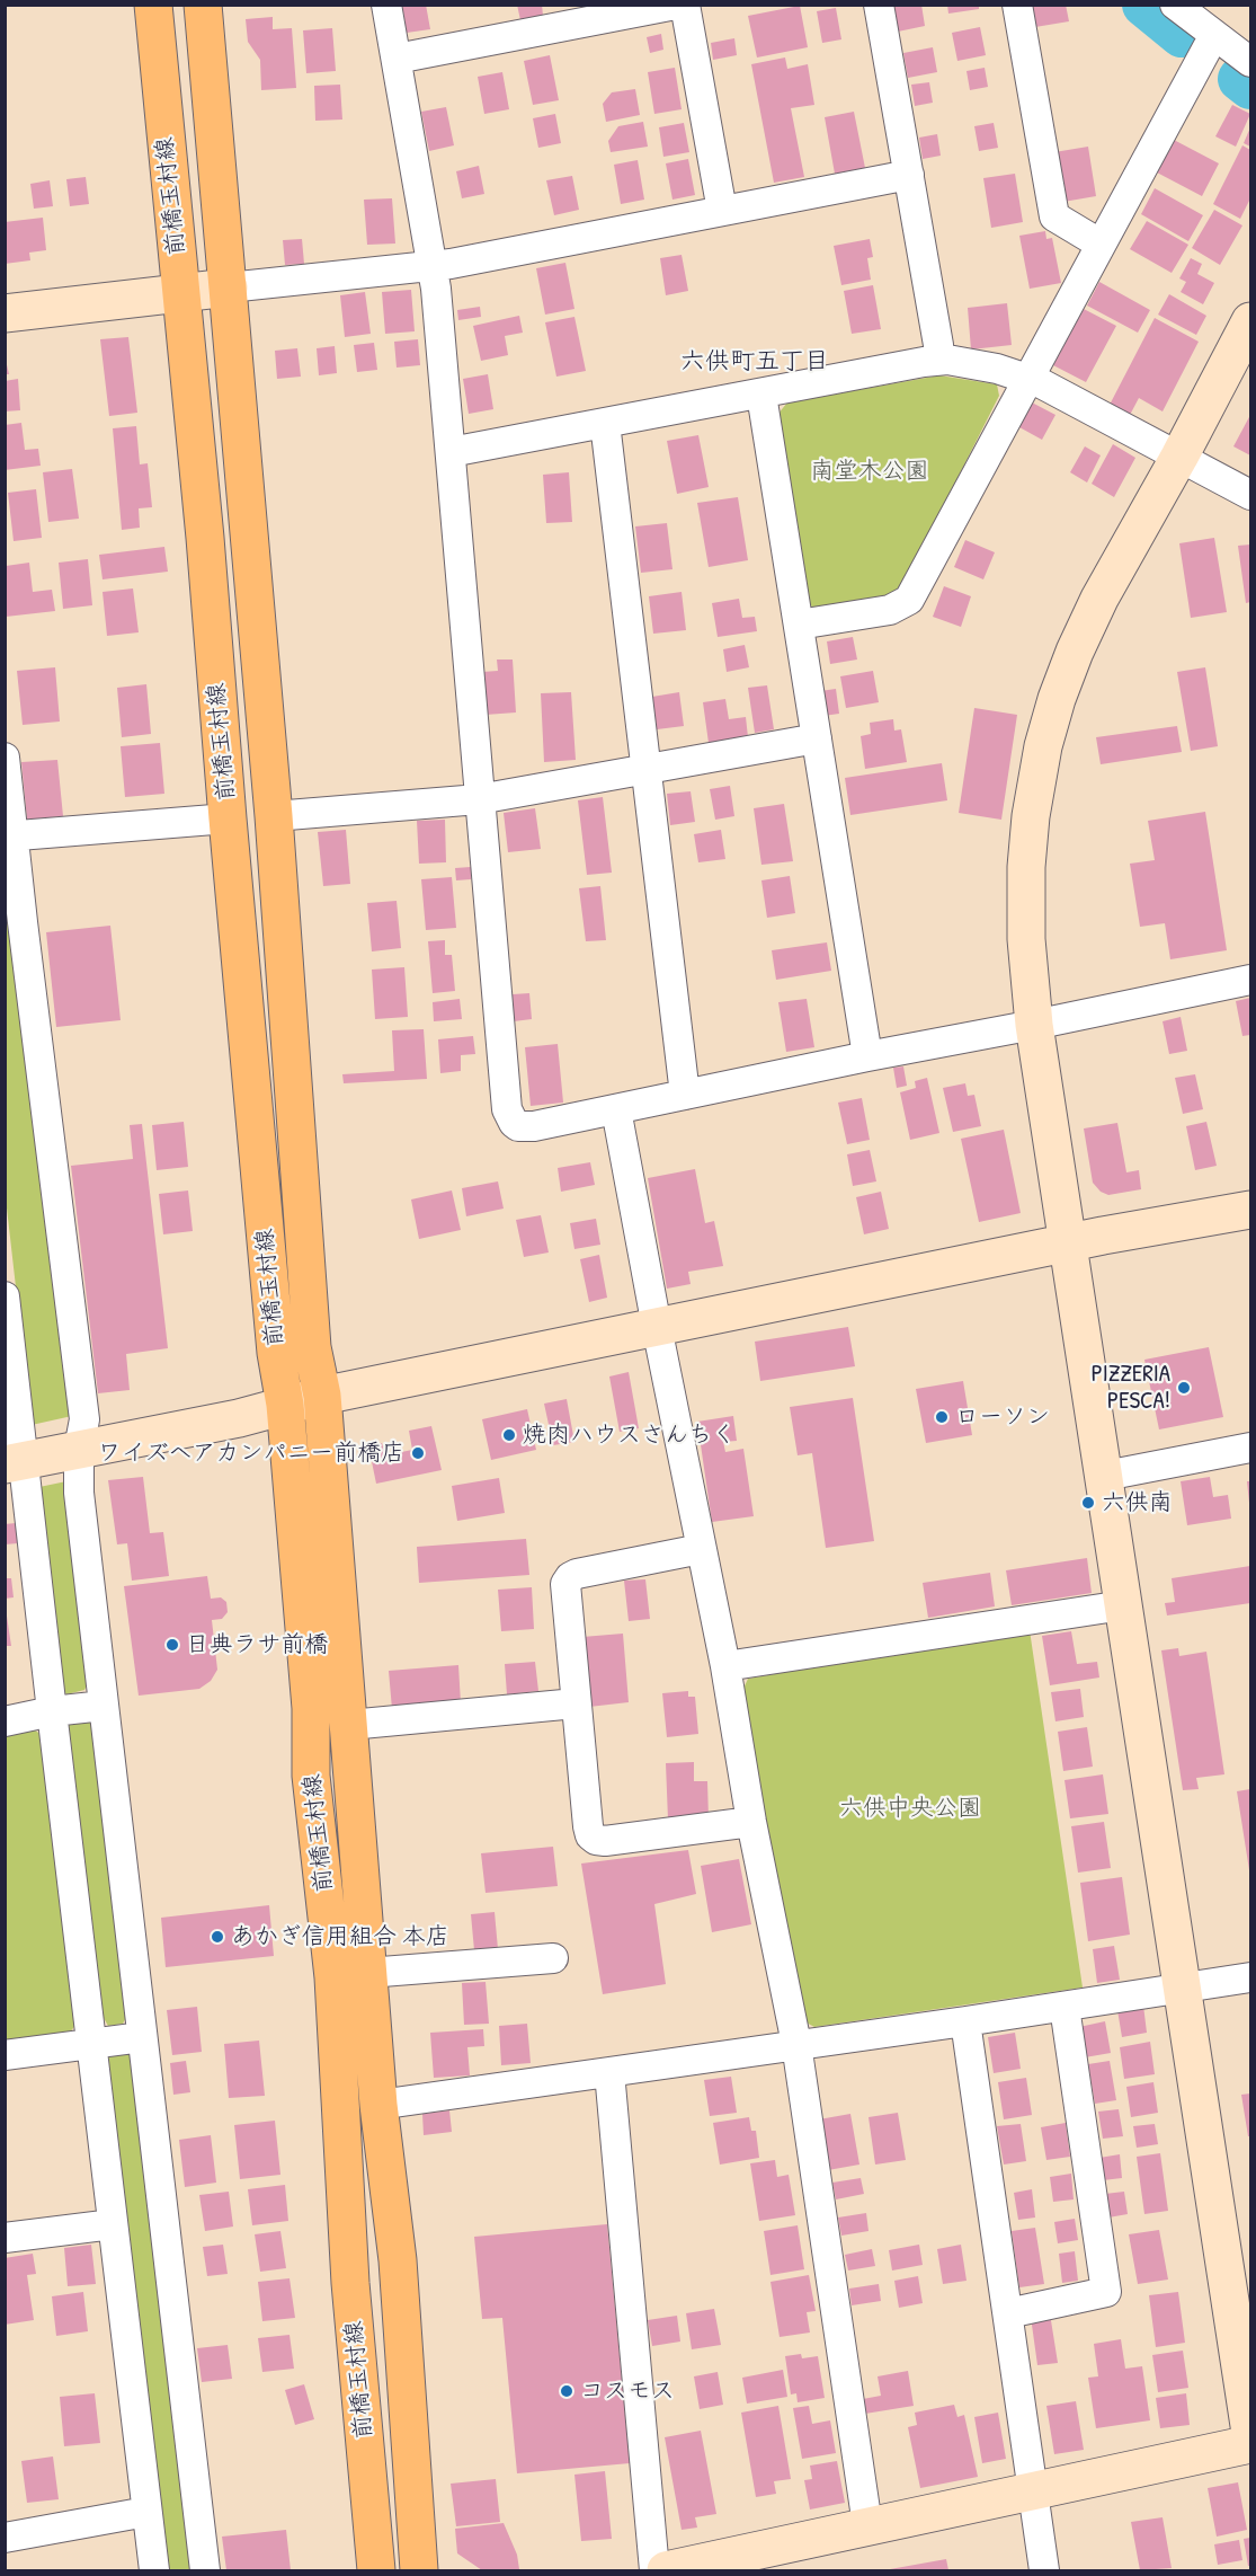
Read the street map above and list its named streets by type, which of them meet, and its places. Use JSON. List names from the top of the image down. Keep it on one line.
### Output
{"streets":{"main road":["前橋玉村線"]},"districts":["六供町五丁目"],"parks":["南堂木公園","六供中央公園"],"places":["PIZZERIA PESCA!","ローソン","焼肉ハウスさんちく","ワイズヘアカンパニー前橋店","六供南","日典ラサ前橋","あかぎ信用組合 本店","コスモス"]}
